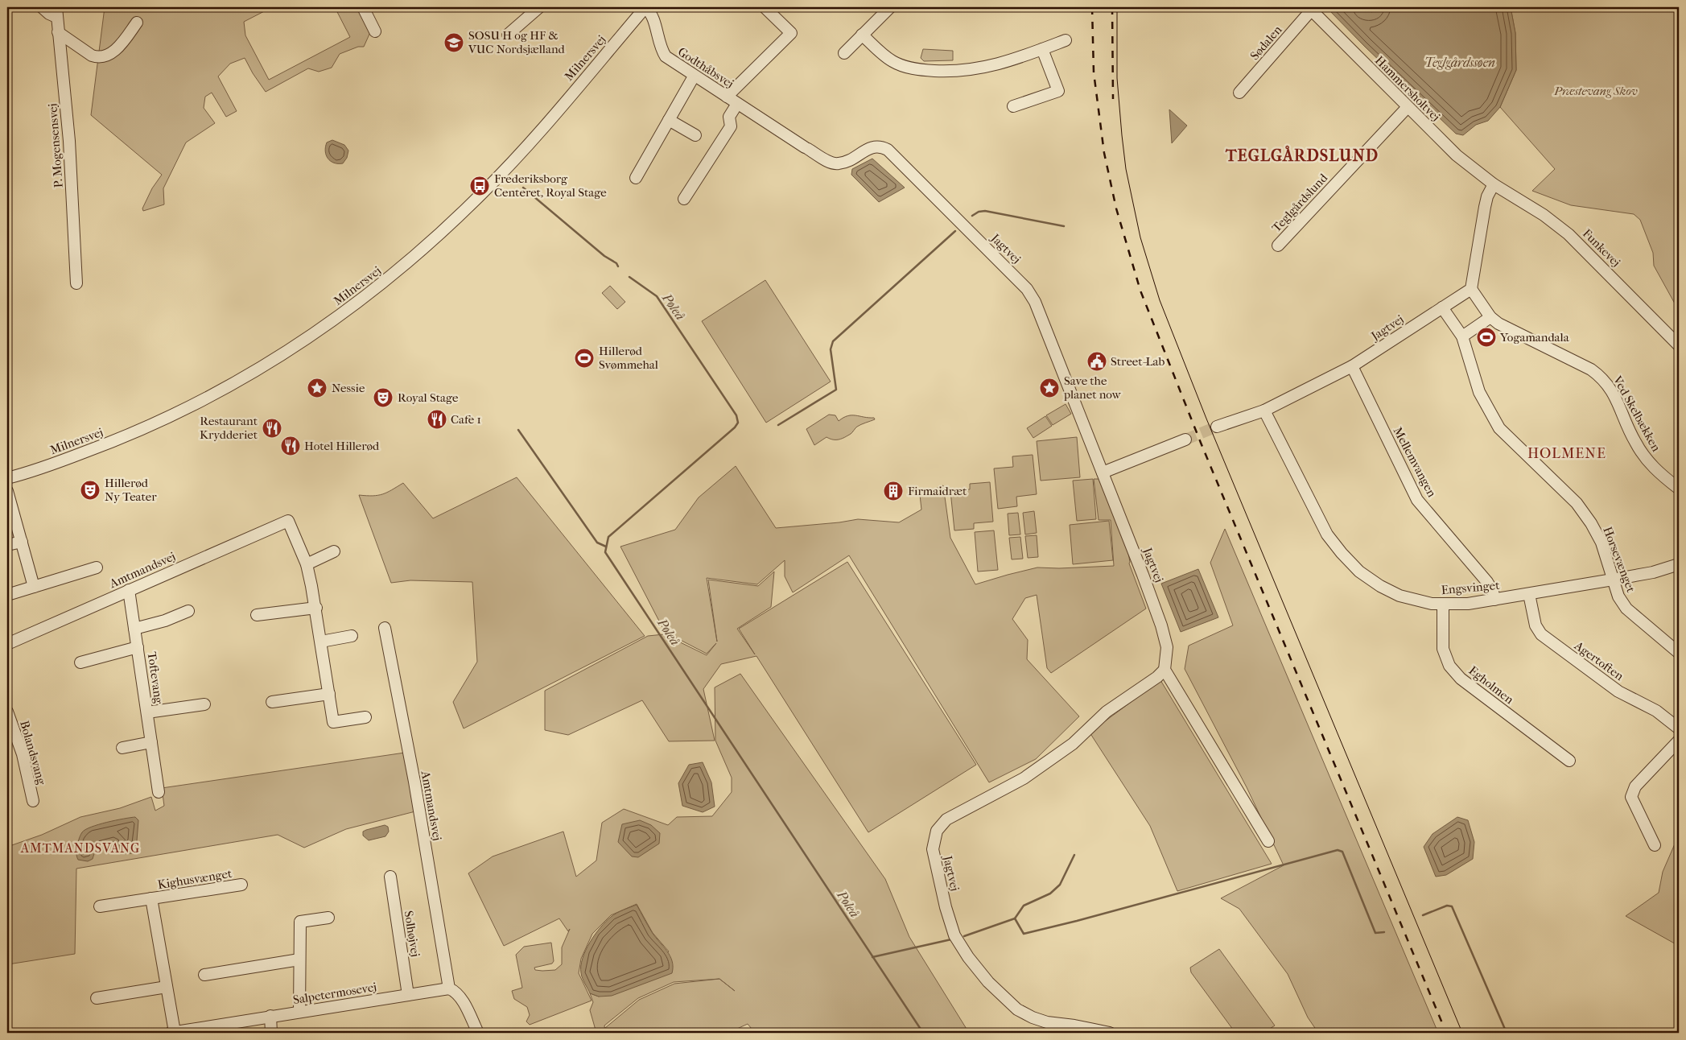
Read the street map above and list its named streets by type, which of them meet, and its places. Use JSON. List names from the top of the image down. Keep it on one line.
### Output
{"streets":{"street":["Sødalen","Milnersvej","Godthåbsvej","Hammersholtvej","P. Mogensensvej","Teglgårdslund","Funkevej","Jagtvej","Ved Skelbækken","Mellemvangen","Horsevænget","Amtmandsvej","Engsvinget","Agertoften","Toftevang","Egholmen","Bolandsvang","Kighusvænget","Solhøjvej","Salpetermosevej"]},"crossings":[["Sødalen","Hammersholtvej"],["Milnersvej","Godthåbsvej"],["Godthåbsvej","Jagtvej"],["Hammersholtvej","Teglgårdslund"],["Hammersholtvej","Funkevej"],["Jagtvej","Ved Skelbækken"],["Jagtvej","Mellemvangen"],["Jagtvej","Horsevænget"],["Jagtvej","Engsvinget"],["Mellemvangen","Engsvinget"],["Horsevænget","Engsvinget"],["Amtmandsvej","Toftevang"],["Amtmandsvej","Salpetermosevej"],["Engsvinget","Agertoften"],["Engsvinget","Egholmen"],["Kighusvænget","Salpetermosevej"],["Solhøjvej","Salpetermosevej"]],"districts":["TEGLGÅRDSLUND","HOLMENE","AMTMANDSVANG"],"water":["Teglgårdssøen","Pøleå"],"parks":["Præstevang Skov"],"places":{"school or university":["SOSU H og HF & VUC Nordsjælland"],"bus stop":["Frederiksborg Centeret, Royal Stage"],"sports":["Yogamandala","Hillerød Svømmehal"],"public building":["Street-Lab"],"place":["Nessie","Save the planet now"],"theatre":["Royal Stage","Hillerød Ny Teater"],"restaurant":["Cafe 1","Restaurant Krydderiet","Hotel Hillerød"],"building":["Firmaidræt"]}}
